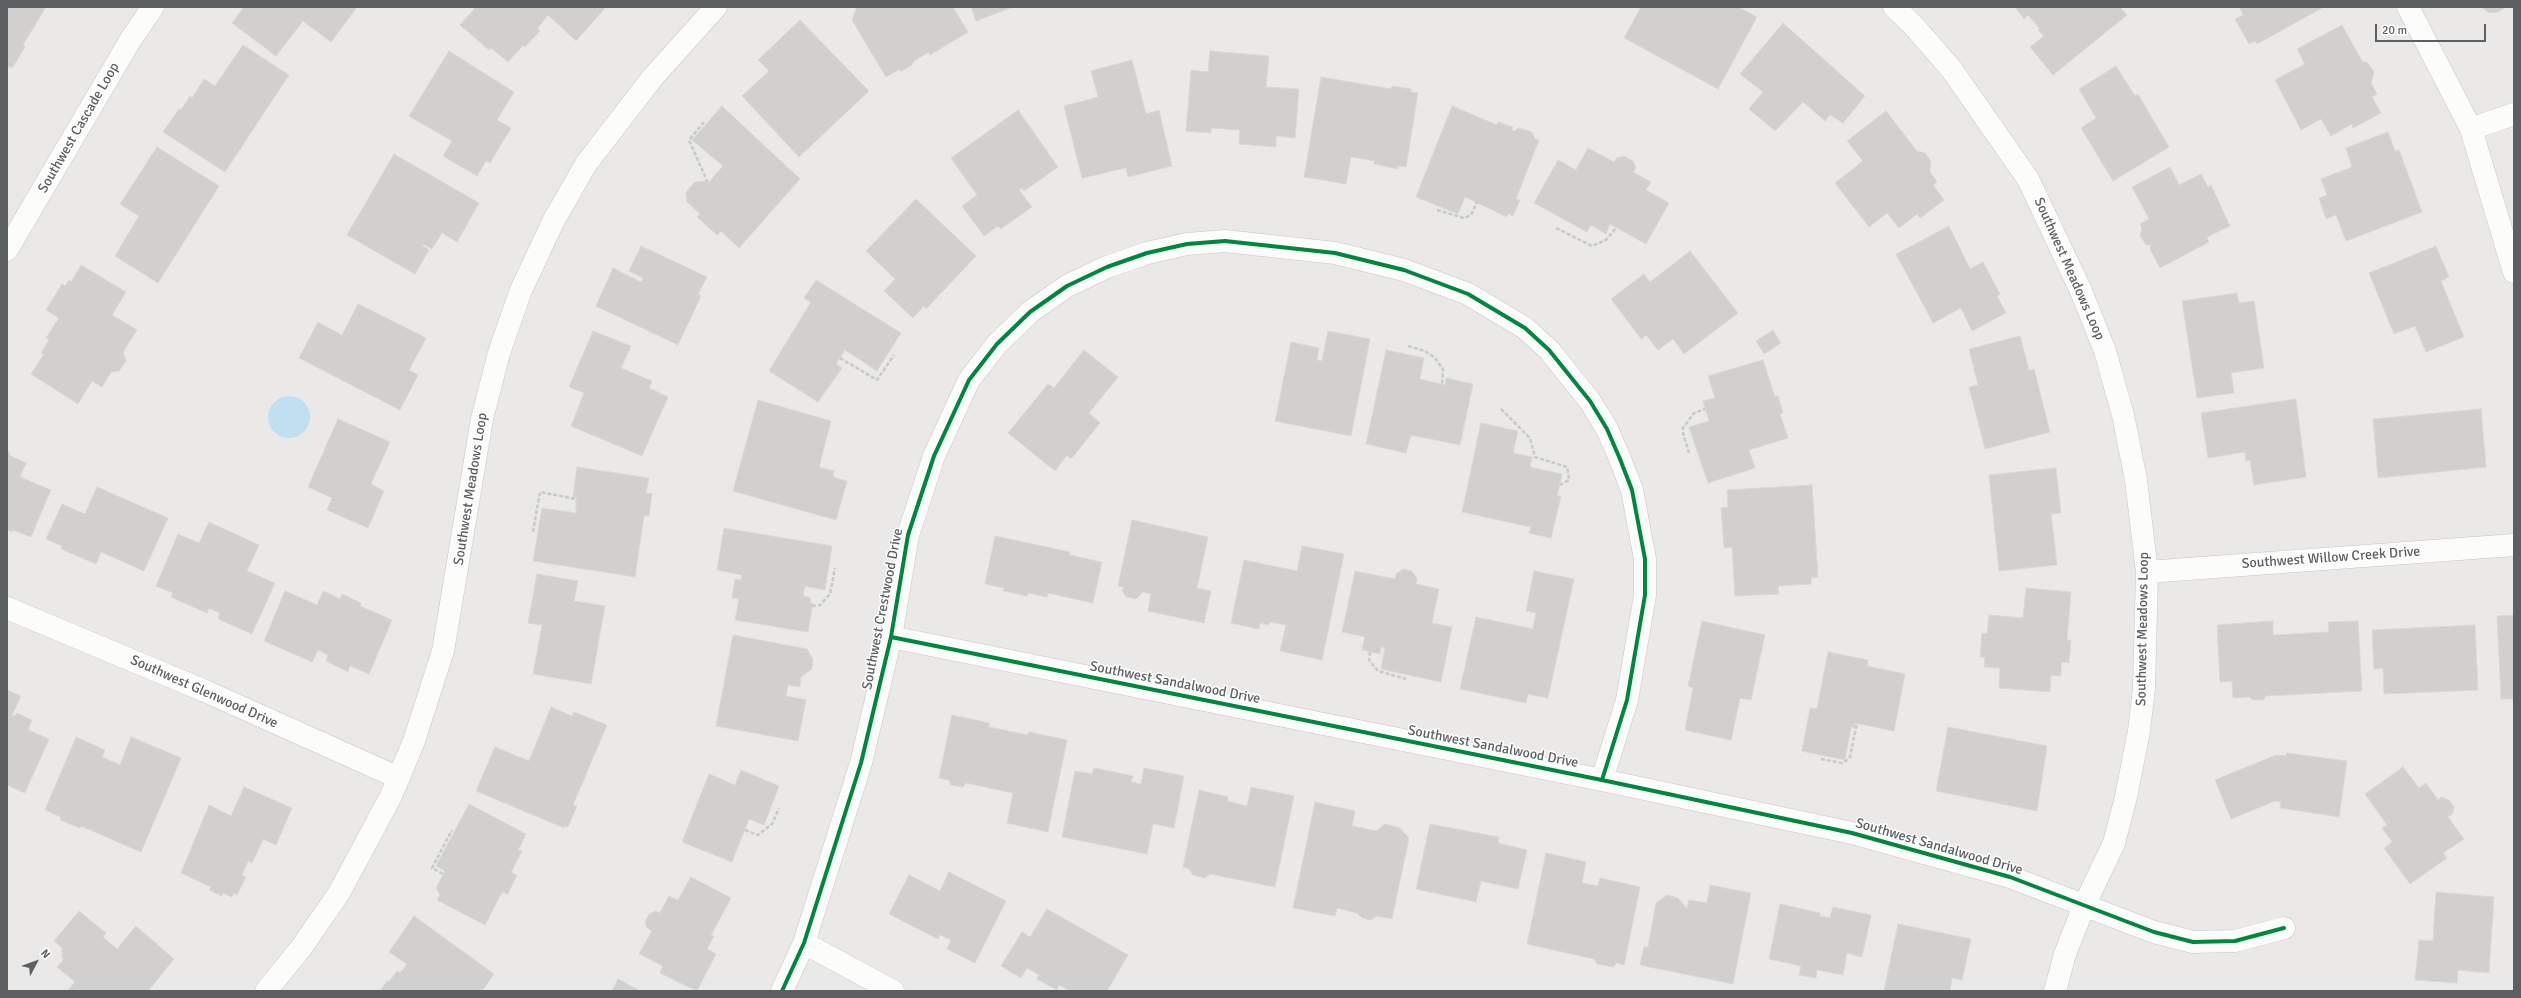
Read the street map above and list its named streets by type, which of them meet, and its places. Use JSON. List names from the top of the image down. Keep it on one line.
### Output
{"streets":{"street":["Southwest Cascade Loop","Southwest Meadows Loop","Southwest Willow Creek Drive","Southwest Crestwood Drive","Southwest Sandalwood Drive","Southwest Glenwood Drive"]},"crossings":[["Southwest Meadows Loop","Southwest Willow Creek Drive"],["Southwest Meadows Loop","Southwest Sandalwood Drive"],["Southwest Meadows Loop","Southwest Glenwood Drive"],["Southwest Crestwood Drive","Southwest Sandalwood Drive"]],"scale_bar":"20 m","north":"top right"}
